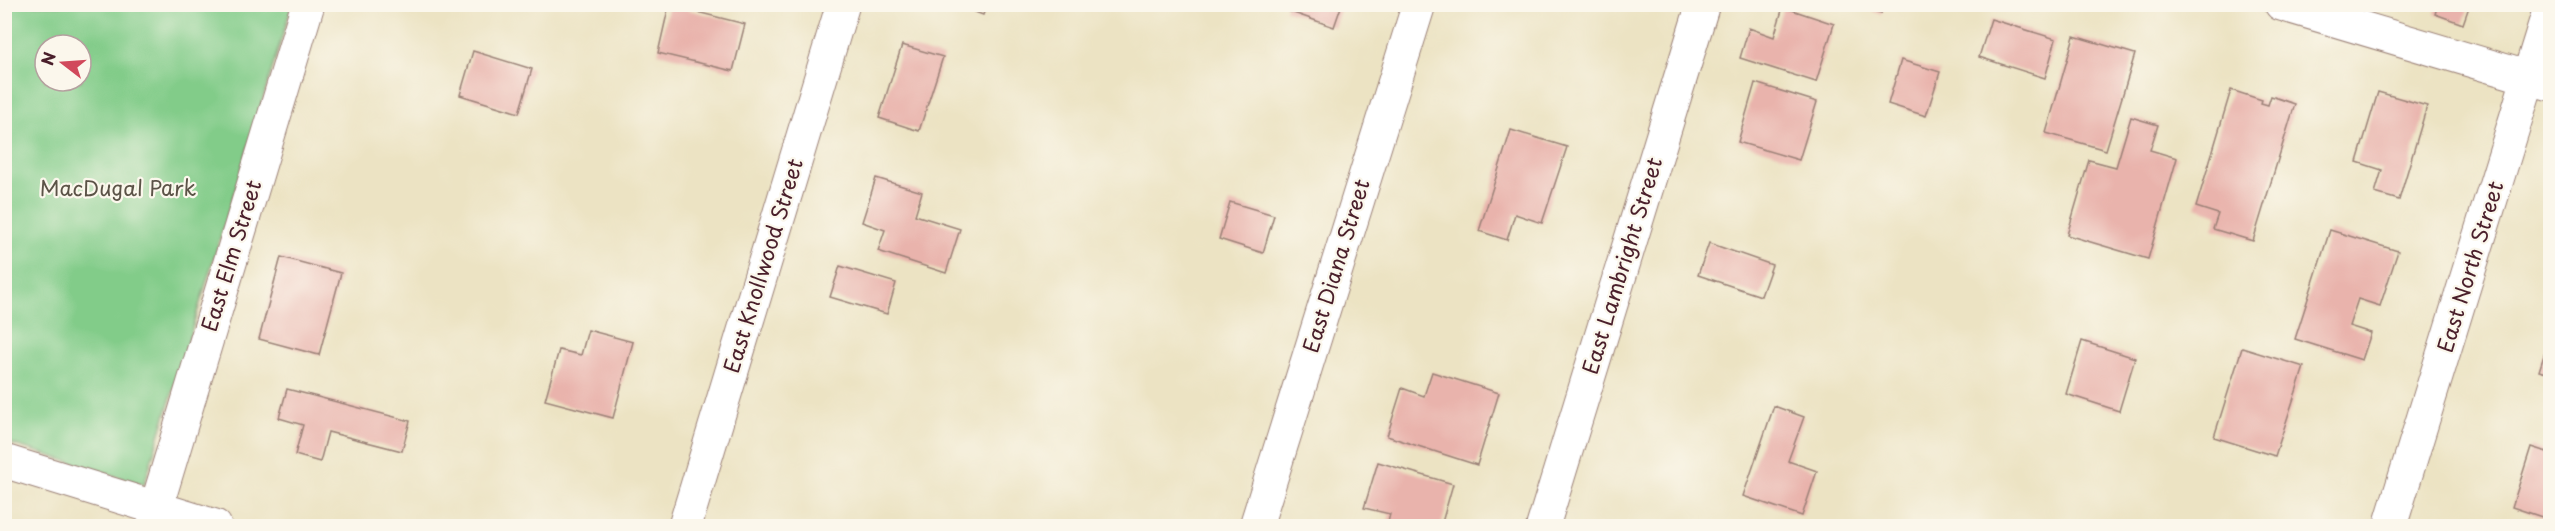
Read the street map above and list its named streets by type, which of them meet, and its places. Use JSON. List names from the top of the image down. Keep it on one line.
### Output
{"streets":{"street":["East Elm Street","East Knollwood Street","East Diana Street","East Lambright Street","East North Street"]},"parks":["MacDugal Park"],"north":"left"}
